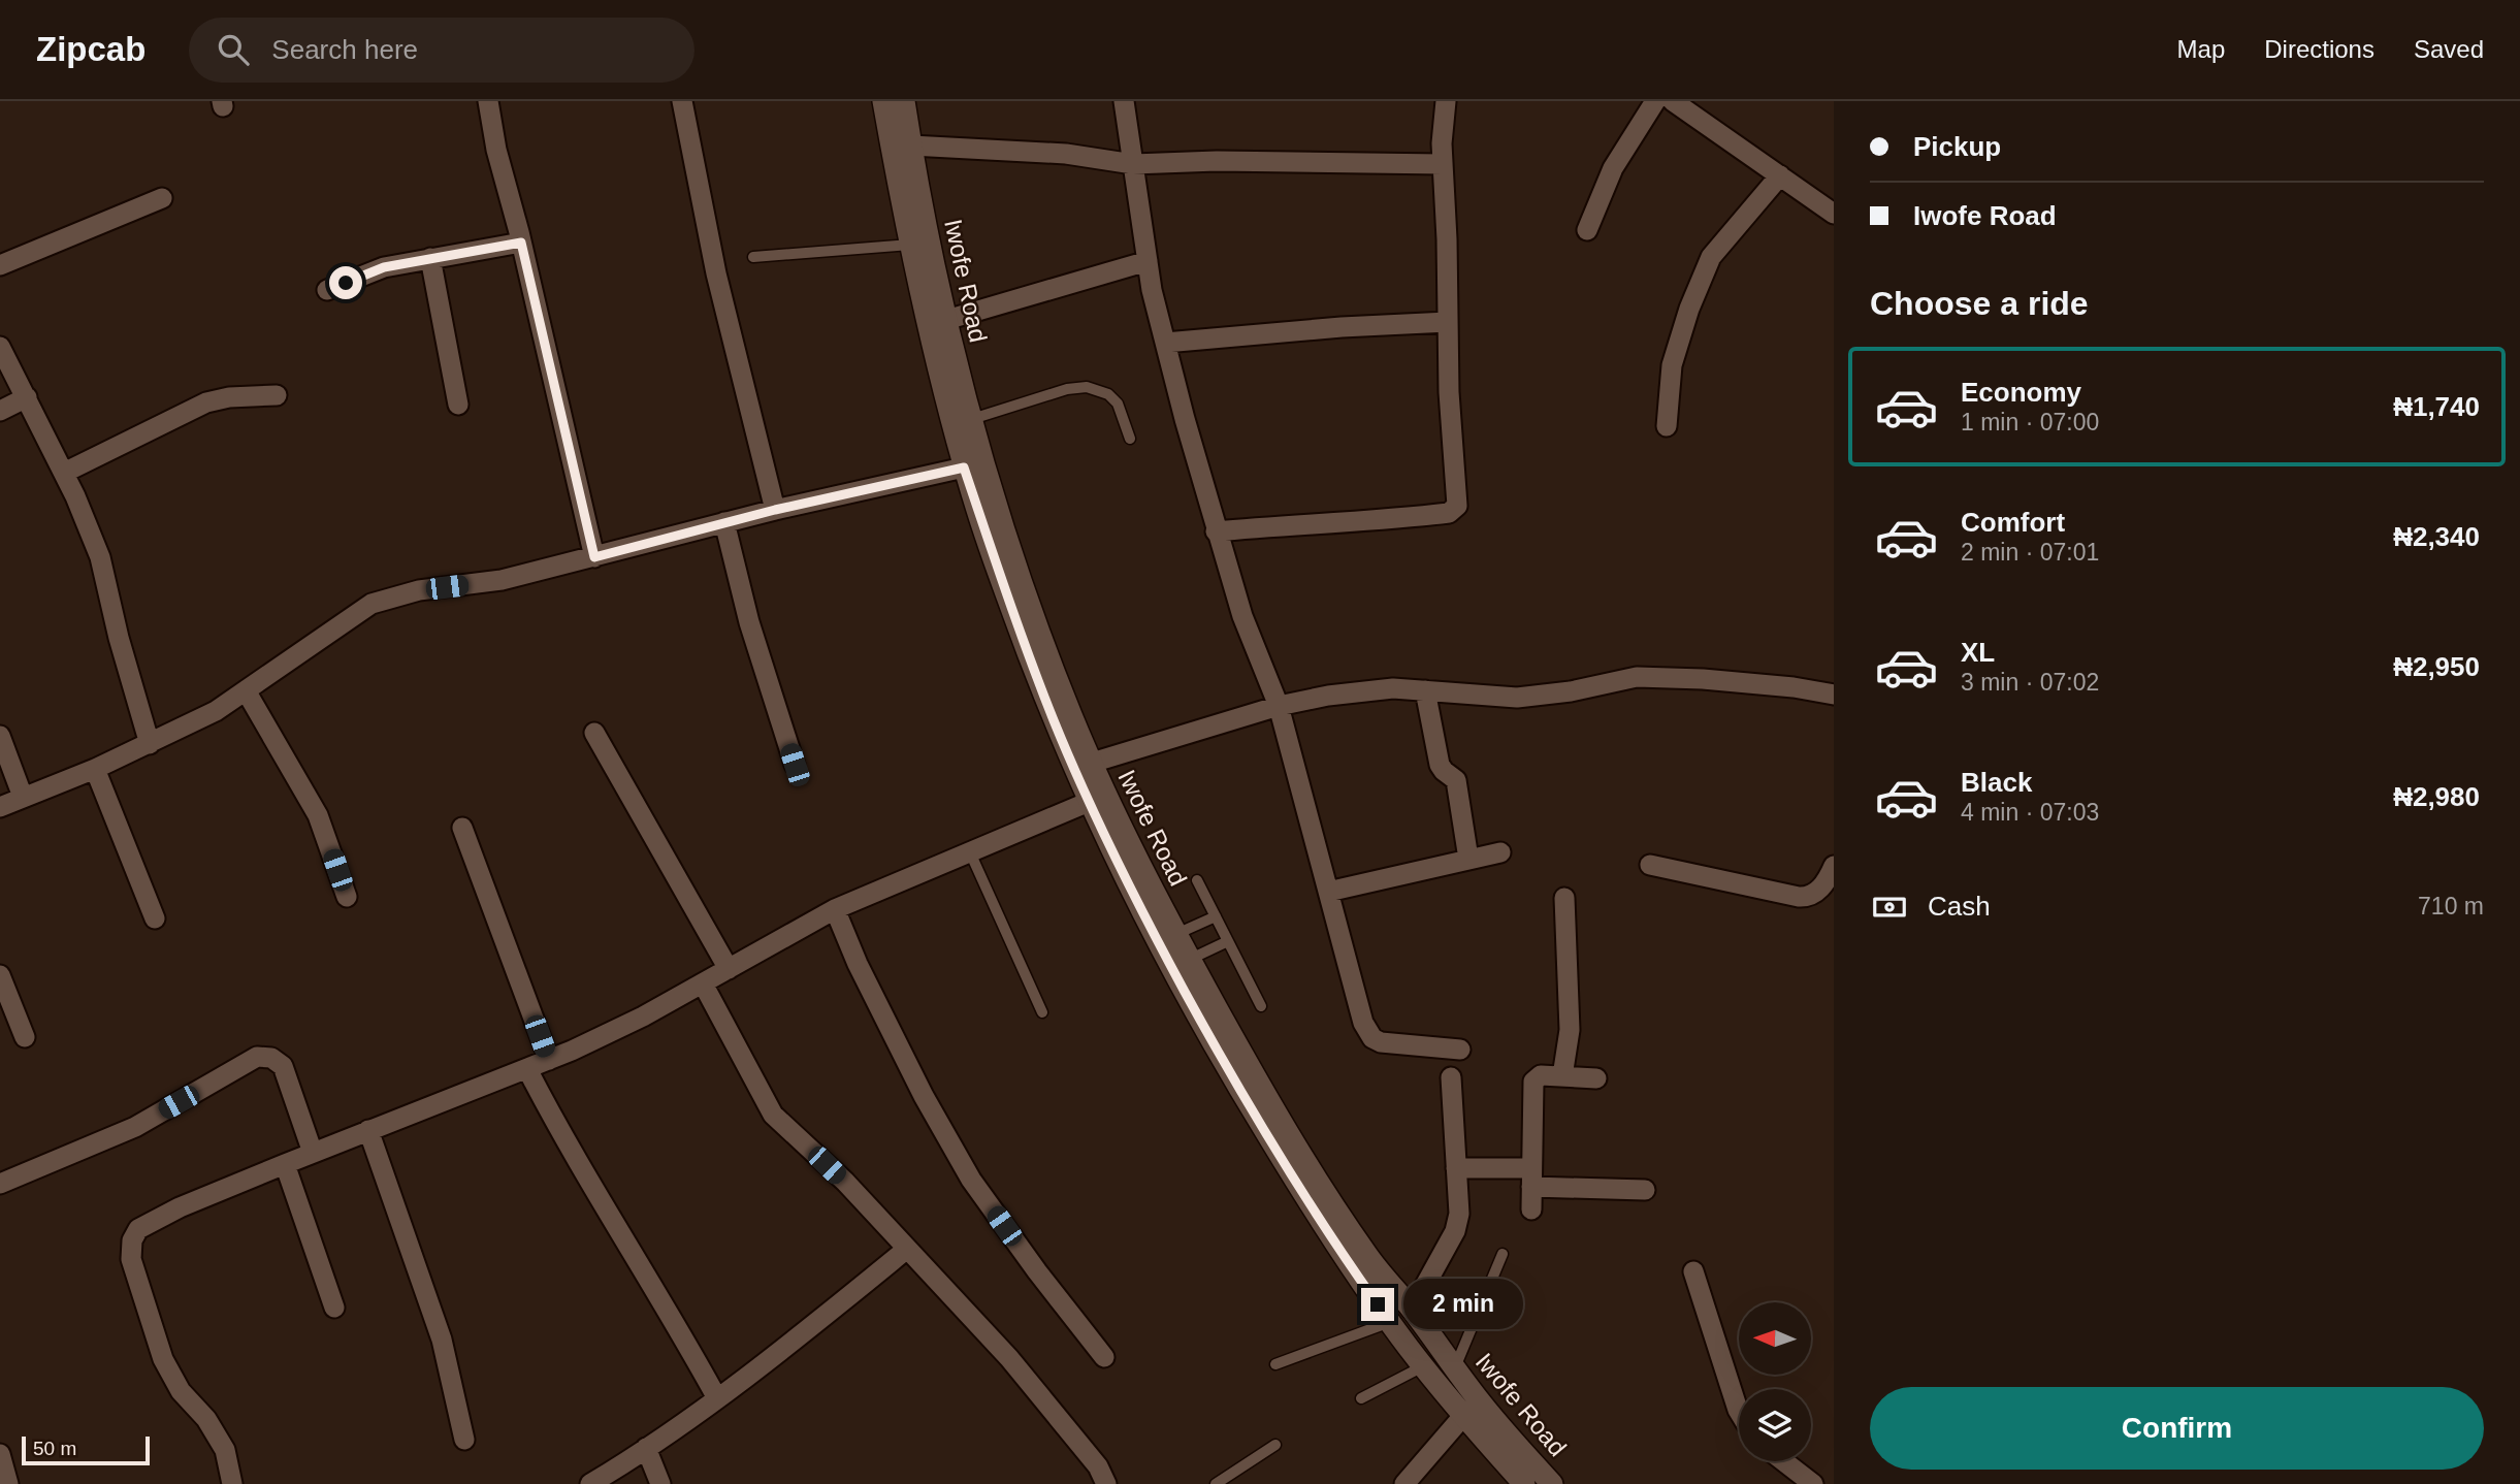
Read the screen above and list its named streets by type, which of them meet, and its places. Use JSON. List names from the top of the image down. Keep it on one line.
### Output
{"streets":{"street":["Iwofe Road"]},"scale_bar":"50 m","north":"left","page":{"header":"Zipcab","search":"Search here","nav":["Map","Directions","Saved"],"banner":["Pickup","Iwofe Road"],"heading":"Choose a ride","list":[{"name":"Economy","note":"1 min · 07:00","value":"₦1,740"},{"name":"Comfort","note":"2 min · 07:01","value":"₦2,340"},{"name":"XL","note":"3 min · 07:02","value":"₦2,950"},{"name":"Black","note":"4 min · 07:03","value":"₦2,980"}],"pay":["Cash","710 m"],"bubble":"2 min","buttons":"Confirm","scale":"50 m"}}
